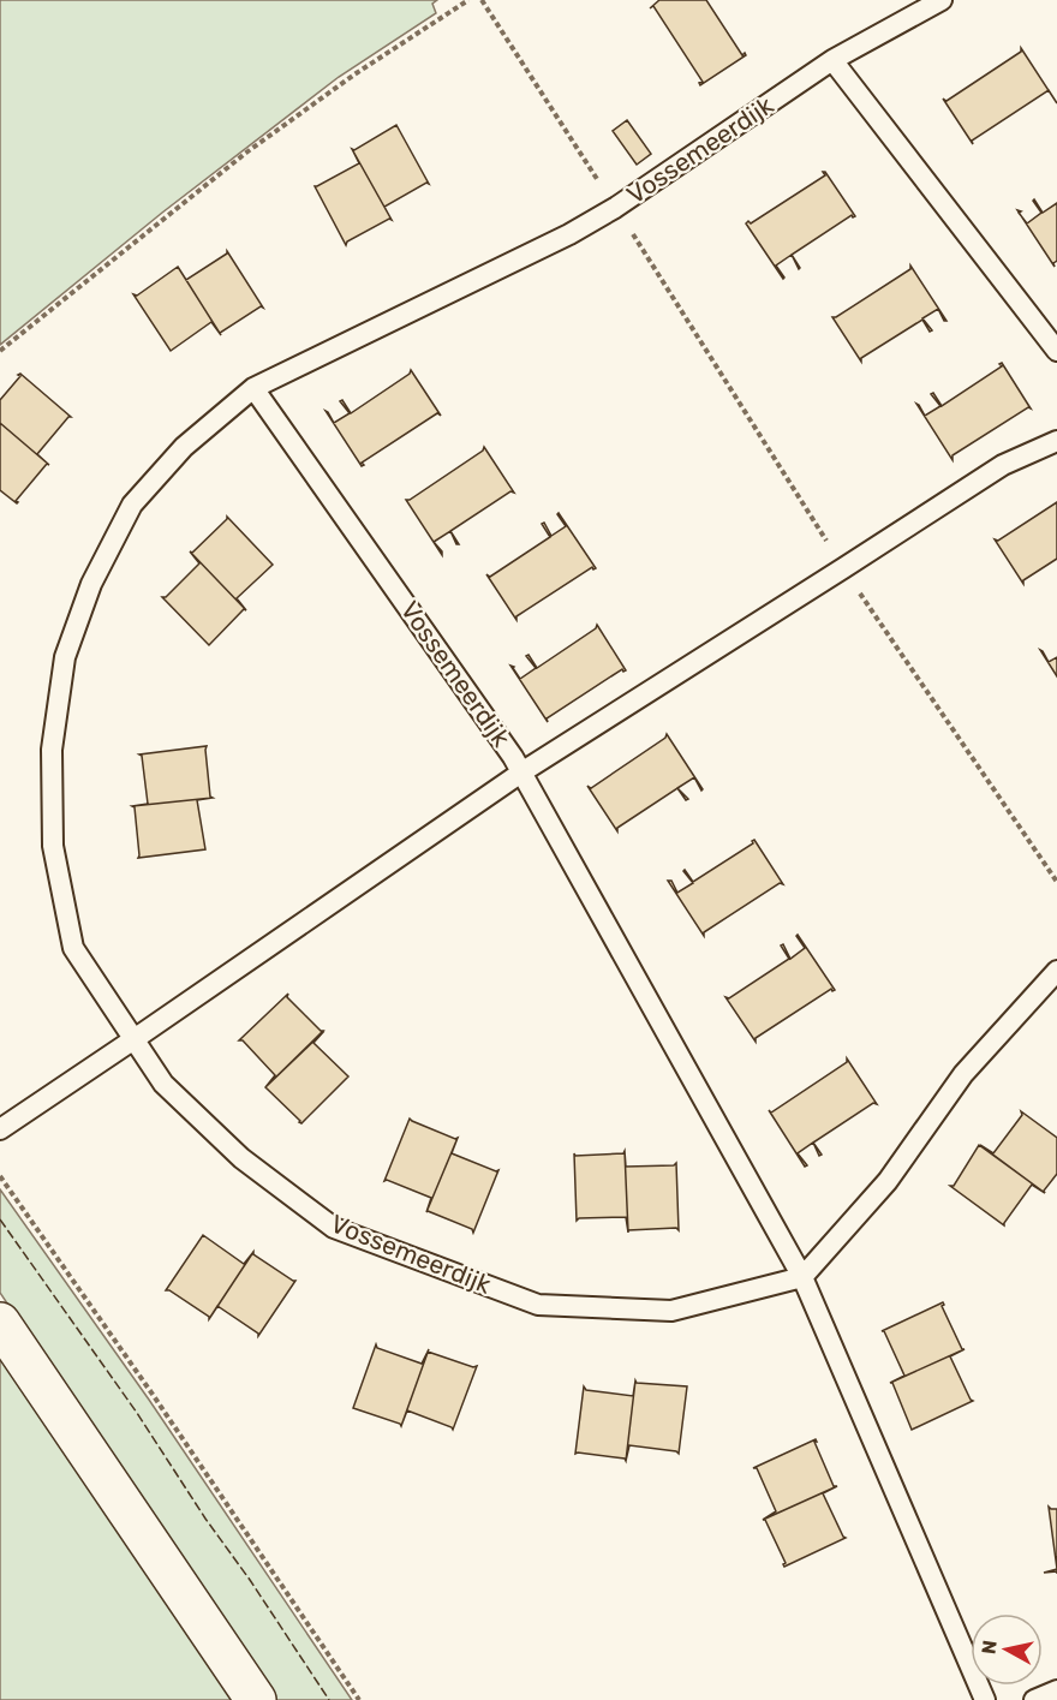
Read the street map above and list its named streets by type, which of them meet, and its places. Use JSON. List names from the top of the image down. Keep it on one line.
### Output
{"streets":{"lane":["Vossemeerdijk"]},"north":"left"}
